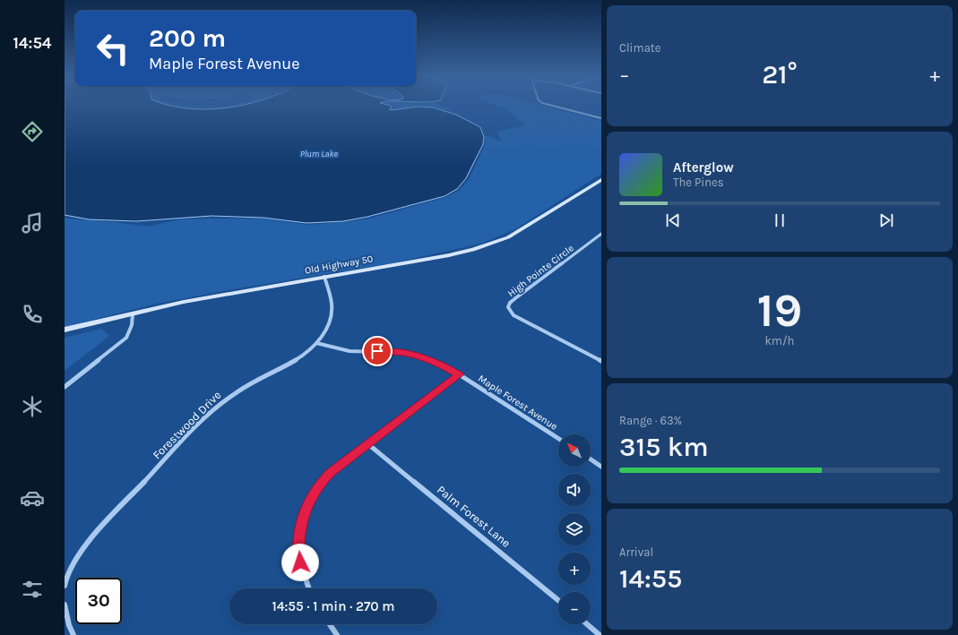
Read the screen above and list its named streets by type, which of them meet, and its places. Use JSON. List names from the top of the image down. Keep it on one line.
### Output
{"streets":{"main road":["Old Highway 50"],"street":["High Pointe Circle","Maple Forest Avenue","Forestwood Drive","Palm Forest Lane"]},"crossings":[["Old Highway 50","Forestwood Drive"],["Maple Forest Avenue","Forestwood Drive"]],"water":["Plum Lake"],"north":"top left","page":{"tabs":"14:54","tile":["Climate",["19","km/h"],["Range · 63%","315 km"],["Arrival","14:55"]],"turn":["200 m","Maple Forest Avenue"],"heat":["−","21°","+"],"song":["Afterglow","The Pines"],"map_buttons":["+","−"],"limit":"30","trip":"14:55 · 1 min · 270 m"}}
